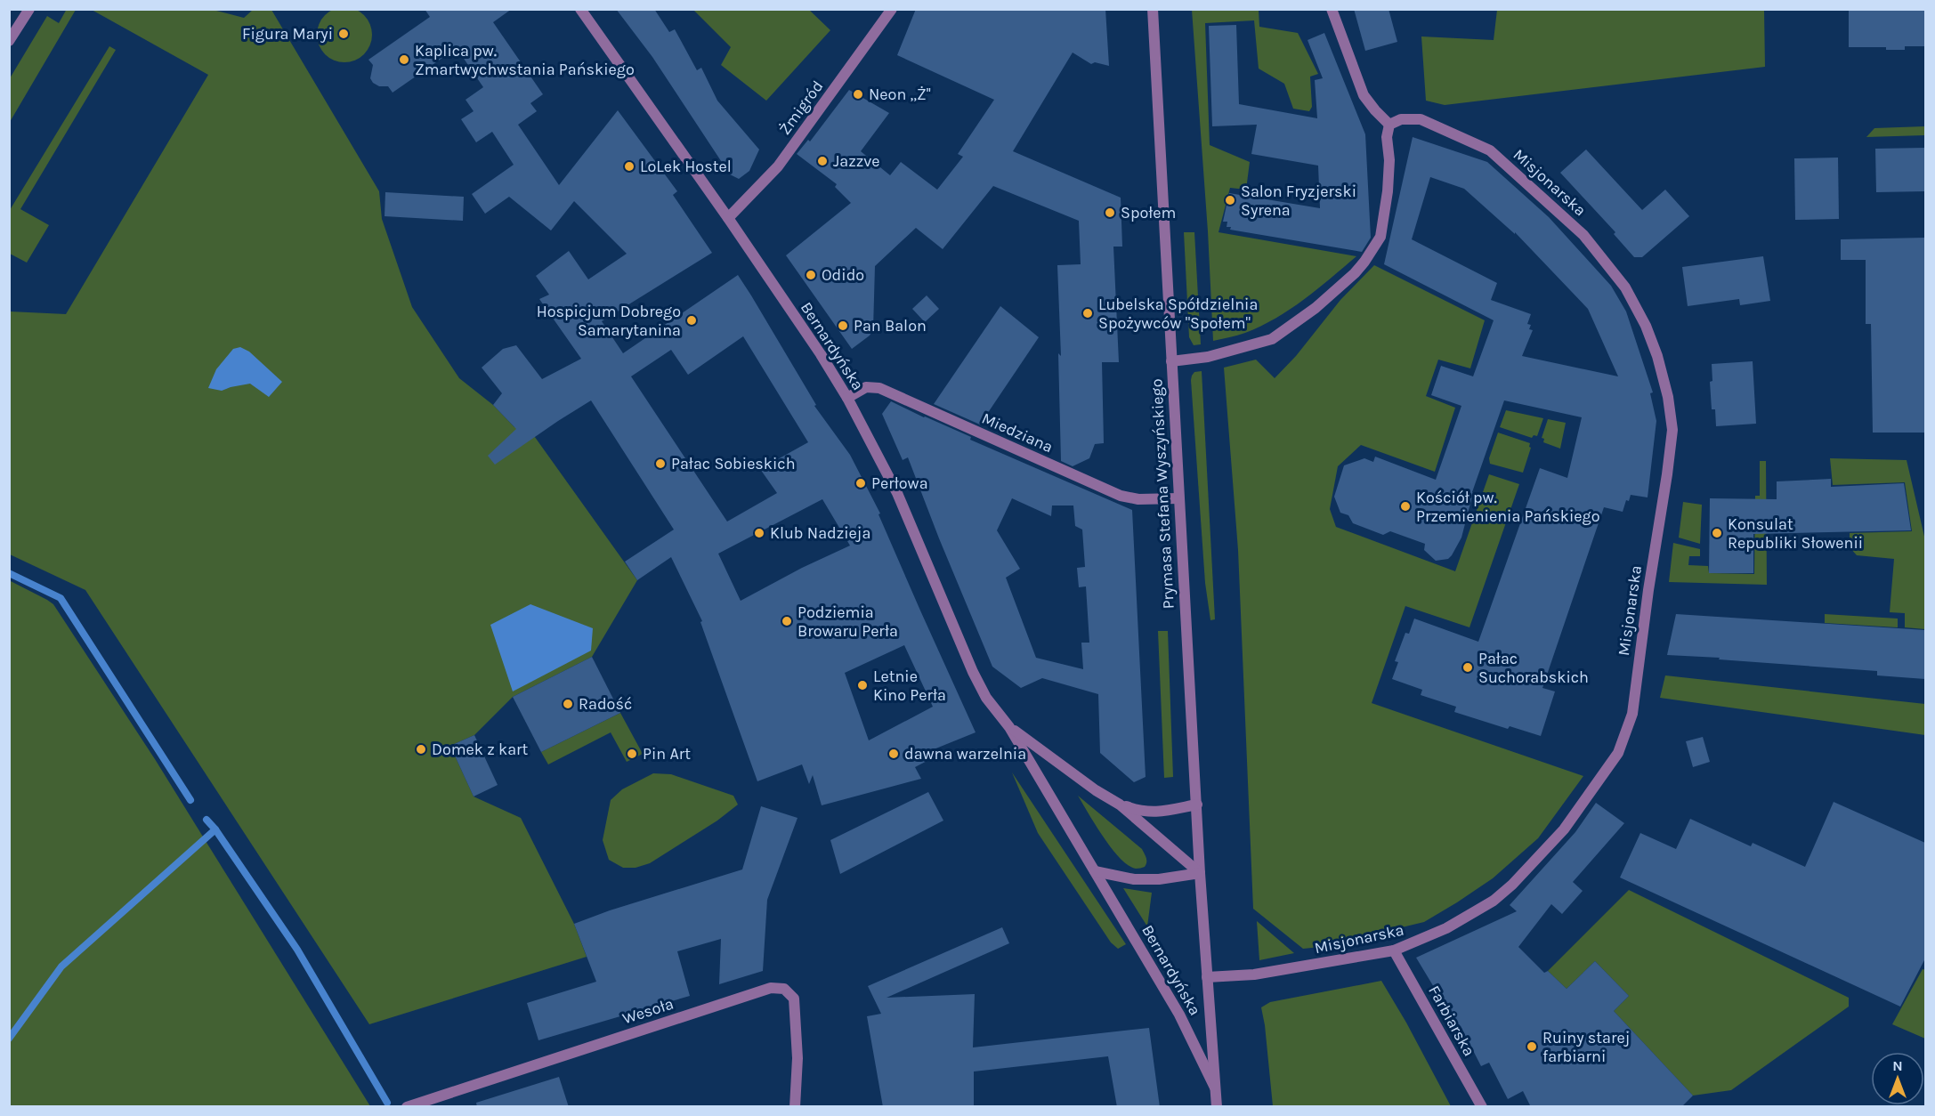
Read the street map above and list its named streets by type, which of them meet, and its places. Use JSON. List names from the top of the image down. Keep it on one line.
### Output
{"streets":{"street":["Żmigród","Misjonarska","Bernardyńska","Miedziana","Prymasa Stefana Wyszyńskiego","Wesoła","Farbiarska"]},"crossings":[["Żmigród","Bernardyńska"],["Misjonarska","Prymasa Stefana Wyszyńskiego"],["Misjonarska","Farbiarska"],["Bernardyńska","Miedziana"],["Bernardyńska","Prymasa Stefana Wyszyńskiego"],["Miedziana","Prymasa Stefana Wyszyńskiego"]],"places":["Figura Maryi","Kaplica pw. Zmartwychwstania Pańskiego","Neon ,,Ż''","Jazzve","LoLek Hostel","Salon Fryzjerski Syrena","Społem","Odido","Lubelska Spółdzielnia Spożywców \"Społem\"","Hospicjum Dobrego Samarytanina","Pan Balon","Pałac Sobieskich","Perłowa","Kościół pw. Przemienienia Pańskiego","Klub Nadzieja","Konsulat Republiki Słowenii","Podziemia Browaru Perła","Pałac Suchorabskich","Letnie Kino Perła","Radość","Domek z kart","Pin Art","dawna warzelnia","Ruiny starej farbiarni"],"north":"top"}
